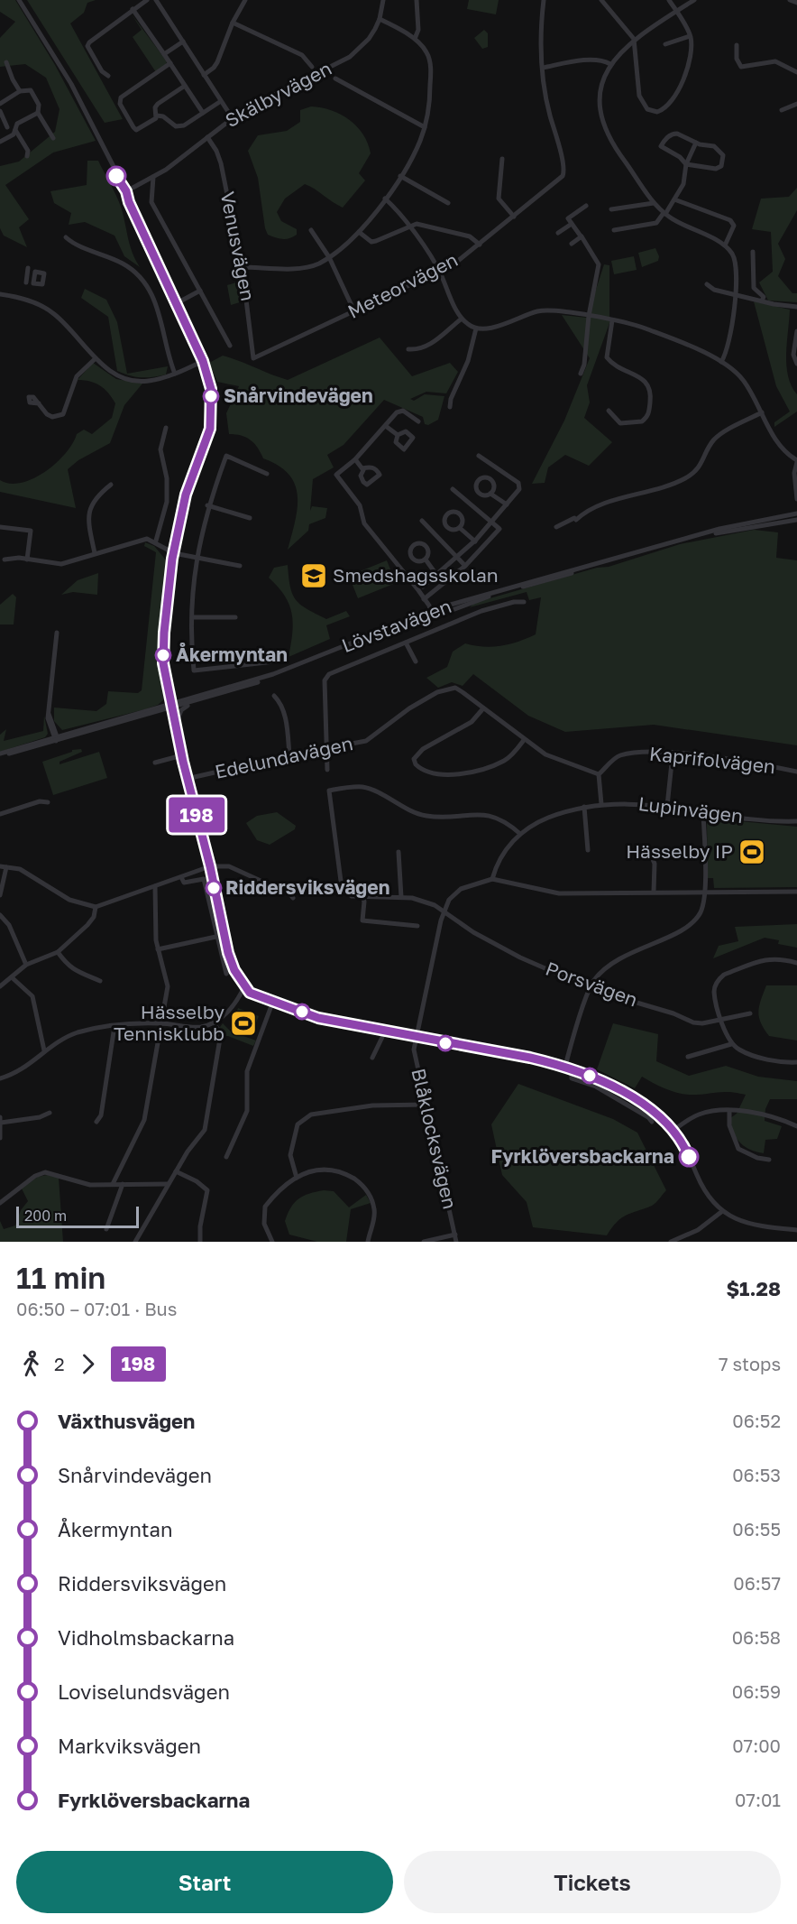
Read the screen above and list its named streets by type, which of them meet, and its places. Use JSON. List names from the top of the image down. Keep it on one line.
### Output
{"streets":{"street":["Skälbyvägen","Venusvägen","Meteorvägen","Lövstavägen","Edelundavägen","Kaprifolvägen","Lupinvägen","Porsvägen","Blåklocksvägen"]},"crossings":[["Skälbyvägen","Venusvägen"],["Venusvägen","Meteorvägen"],["Edelundavägen","Kaprifolvägen"],["Porsvägen","Blåklocksvägen"]],"places":{"other":["Snårvindevägen","Åkermyntan","Riddersviksvägen","Fyrklöversbackarna"],"school or university":["Smedshagsskolan"],"sports":["Hässelby IP","Hässelby Tennisklubb"]},"lines":["bus line 198"],"scale_bar":"200 m","page":{"on_map":"198","scale":"200 m","heading":["11 min","06:50 – 07:01 · Bus","$1.28"],"legs":["2","198","7 stops"],"list":[{"name":"Växthusvägen","value":"06:52"},{"name":"Snårvindevägen","value":"06:53"},{"name":"Åkermyntan","value":"06:55"},{"name":"Riddersviksvägen","value":"06:57"},{"name":"Vidholmsbackarna","value":"06:58"},{"name":"Loviselundsvägen","value":"06:59"},{"name":"Markviksvägen","value":"07:00"},{"name":"Fyrklöversbackarna","value":"07:01"}],"buttons":["Start","Tickets"]}}
